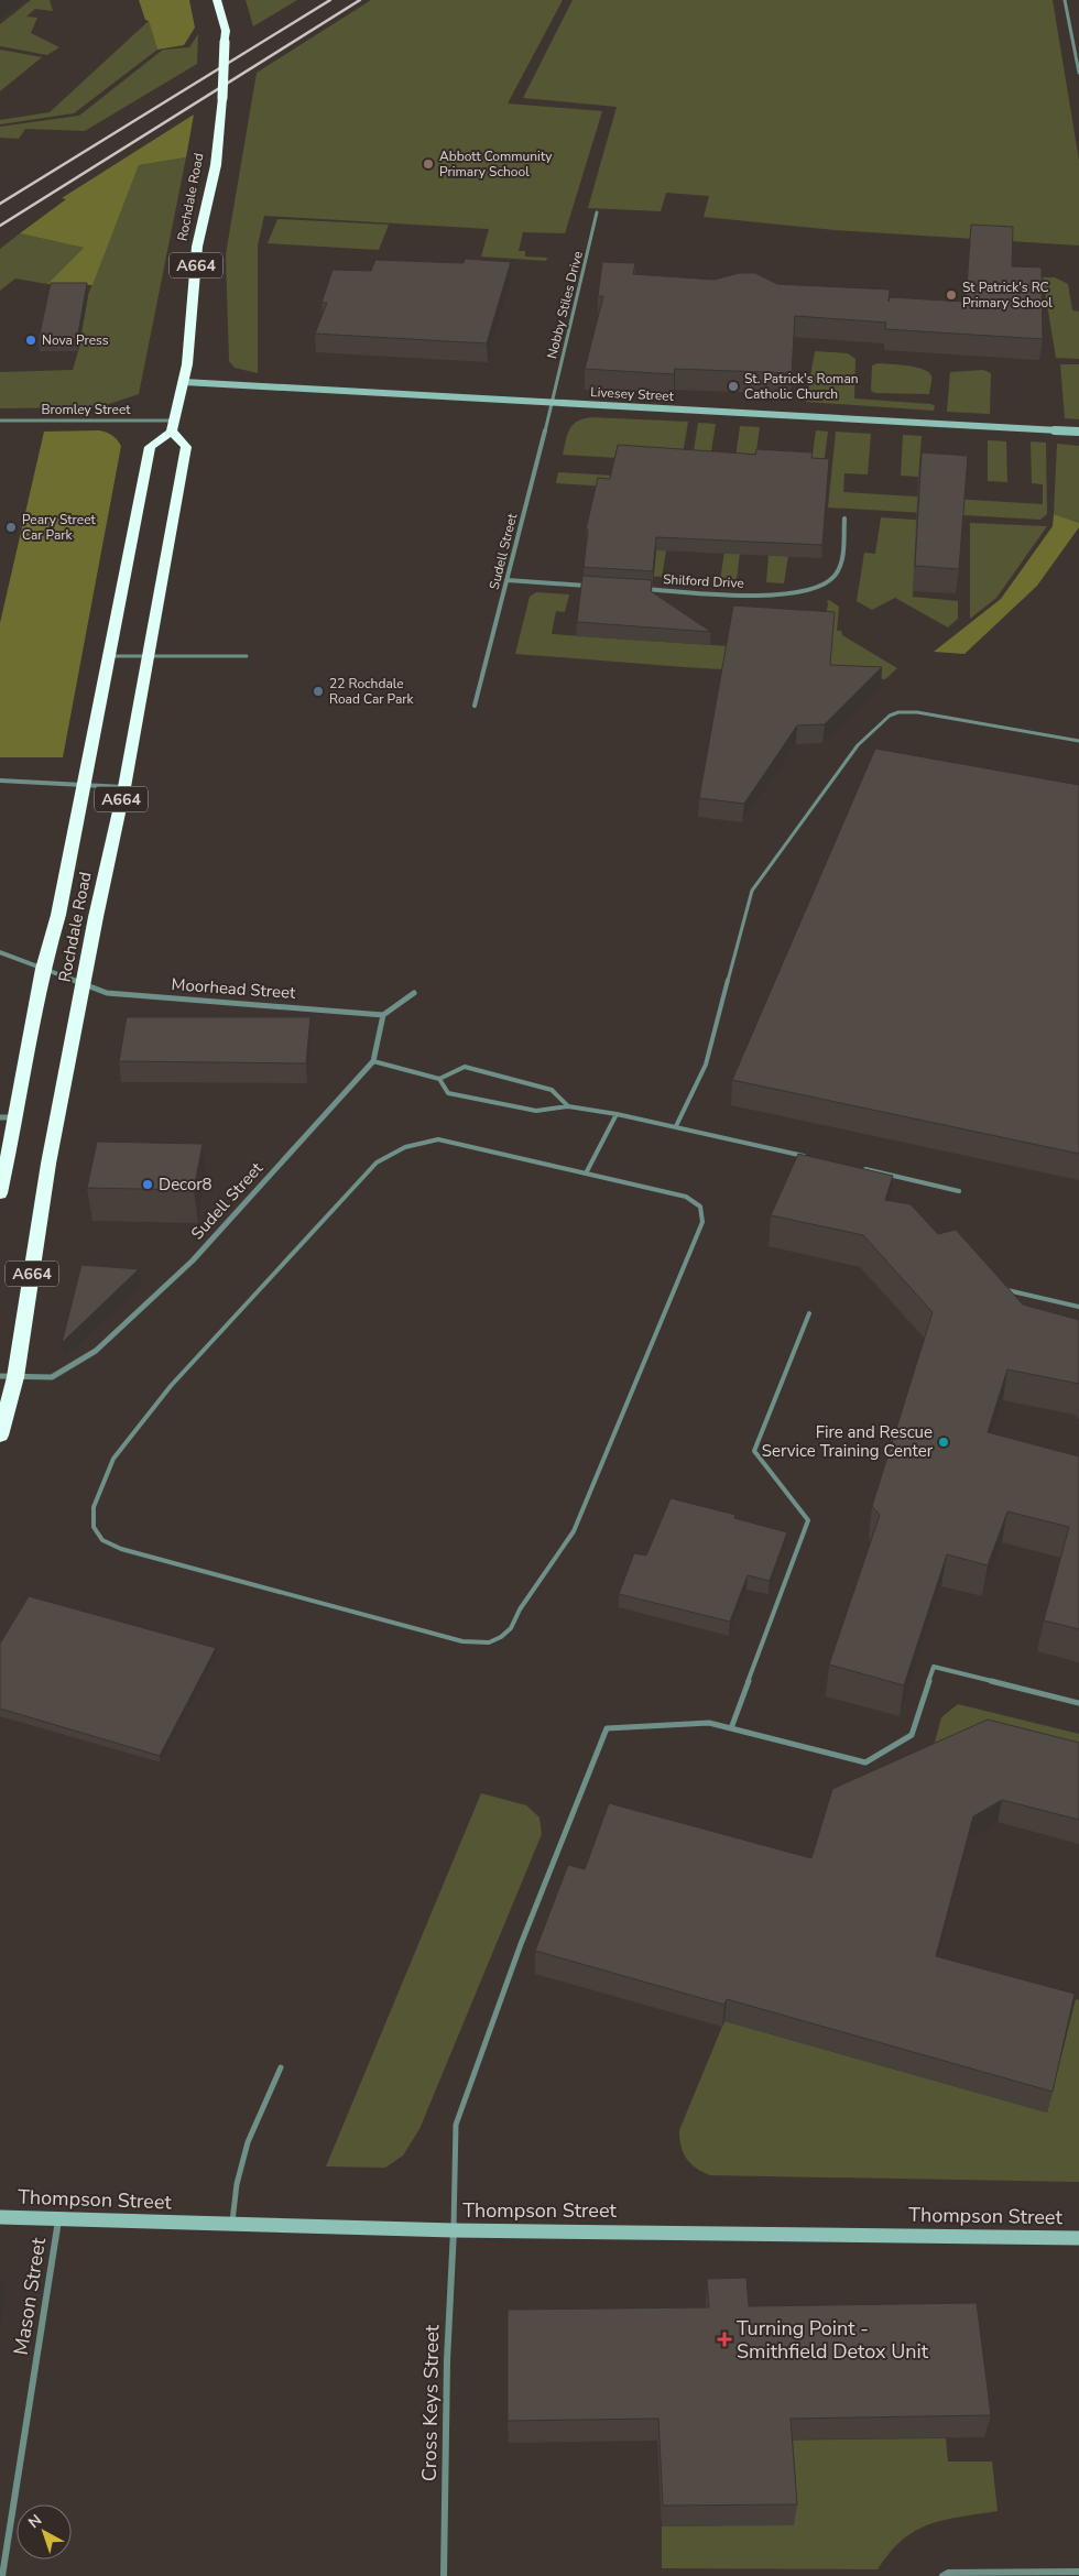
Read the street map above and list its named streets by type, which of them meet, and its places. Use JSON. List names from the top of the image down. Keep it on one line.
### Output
{"streets":{"highway":["Rochdale Road","A664"],"street":["Nobby Stiles Drive","Livesey Street","Bromley Street","Sudell Street","Shilford Drive","Moorhead Street","Thompson Street","Mason Street","Cross Keys Street"]},"crossings":[["Rochdale Road","Livesey Street"],["Rochdale Road","Bromley Street"],["Rochdale Road","Sudell Street"],["Rochdale Road","Moorhead Street"],["Nobby Stiles Drive","Livesey Street"],["Nobby Stiles Drive","Sudell Street"],["Livesey Street","Sudell Street"],["Thompson Street","Mason Street"],["Thompson Street","Cross Keys Street"]],"places":{"other":["Abbott Community Primary School","St Patrick's RC Primary School","Nova Press","St. Patrick's Roman Catholic Church","Peary Street Car Park","22 Rochdale Road Car Park","Decor8","Fire and Rescue Service Training Center"],"health":["Turning Point - Smithfield Detox Unit"]},"north":"top left"}
